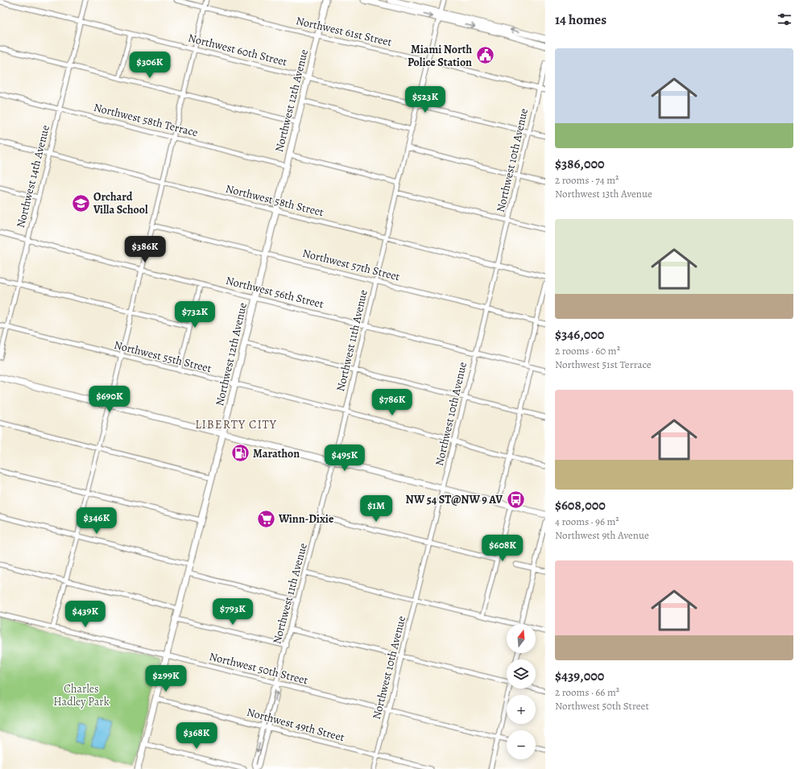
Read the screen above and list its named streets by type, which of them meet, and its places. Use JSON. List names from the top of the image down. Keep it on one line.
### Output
{"streets":{"main road":["Northwest 12th Avenue"],"street":["Northwest 61st Street","Northwest 60th Street","Northwest 58th Terrace","Northwest 10th Avenue","Northwest 14th Avenue","Northwest 58th Street","Northwest 57th Street","Northwest 56th Street","Northwest 11th Avenue","Northwest 55th Street","Northwest 50th Street","Northwest 49th Street"]},"crossings":[["Northwest 61st Street","Northwest 12th Avenue"],["Northwest 61st Street","Northwest 10th Avenue"],["Northwest 61st Street","Northwest 11th Avenue"],["Northwest 60th Street","Northwest 12th Avenue"],["Northwest 60th Street","Northwest 10th Avenue"],["Northwest 60th Street","Northwest 14th Avenue"],["Northwest 60th Street","Northwest 11th Avenue"],["Northwest 12th Avenue","Northwest 58th Terrace"],["Northwest 12th Avenue","Northwest 58th Street"],["Northwest 12th Avenue","Northwest 57th Street"],["Northwest 12th Avenue","Northwest 56th Street"],["Northwest 12th Avenue","Northwest 55th Street"],["Northwest 12th Avenue","Northwest 50th Street"],["Northwest 12th Avenue","Northwest 49th Street"],["Northwest 58th Terrace","Northwest 14th Avenue"],["Northwest 10th Avenue","Northwest 58th Street"],["Northwest 10th Avenue","Northwest 57th Street"],["Northwest 10th Avenue","Northwest 56th Street"],["Northwest 10th Avenue","Northwest 55th Street"],["Northwest 10th Avenue","Northwest 50th Street"],["Northwest 10th Avenue","Northwest 49th Street"],["Northwest 14th Avenue","Northwest 58th Street"],["Northwest 14th Avenue","Northwest 56th Street"],["Northwest 14th Avenue","Northwest 55th Street"],["Northwest 58th Street","Northwest 11th Avenue"],["Northwest 57th Street","Northwest 11th Avenue"],["Northwest 56th Street","Northwest 11th Avenue"],["Northwest 11th Avenue","Northwest 55th Street"],["Northwest 11th Avenue","Northwest 50th Street"],["Northwest 11th Avenue","Northwest 49th Street"]],"districts":["LIBERTY CITY"],"parks":["Charles Hadley Park"],"places":{"public building":["Miami North Police Station"],"school or university":["Orchard Villa School"],"fuel station":["Marathon"],"bus stop":["NW 54 ST@NW 9 AV"],"supermarket":["Winn-Dixie"]},"north":"top","page":{"heading":"14 homes","list":[{"name":"$386,000","note":"2 rooms · 74 m² · Northwest 13th Avenue"},{"name":"$346,000","note":"2 rooms · 60 m² · Northwest 51st Terrace"},{"name":"$608,000","note":"4 rooms · 96 m² · Northwest 9th Avenue"},{"name":"$439,000","note":"2 rooms · 66 m² · Northwest 50th Street"}],"price":["$306K","$523K","$386K","$732K","$690K","$786K","$495K","$1M","$346K","$608K","$793K","$439K","$299K","$368K"],"map_buttons":["+","−"]}}
